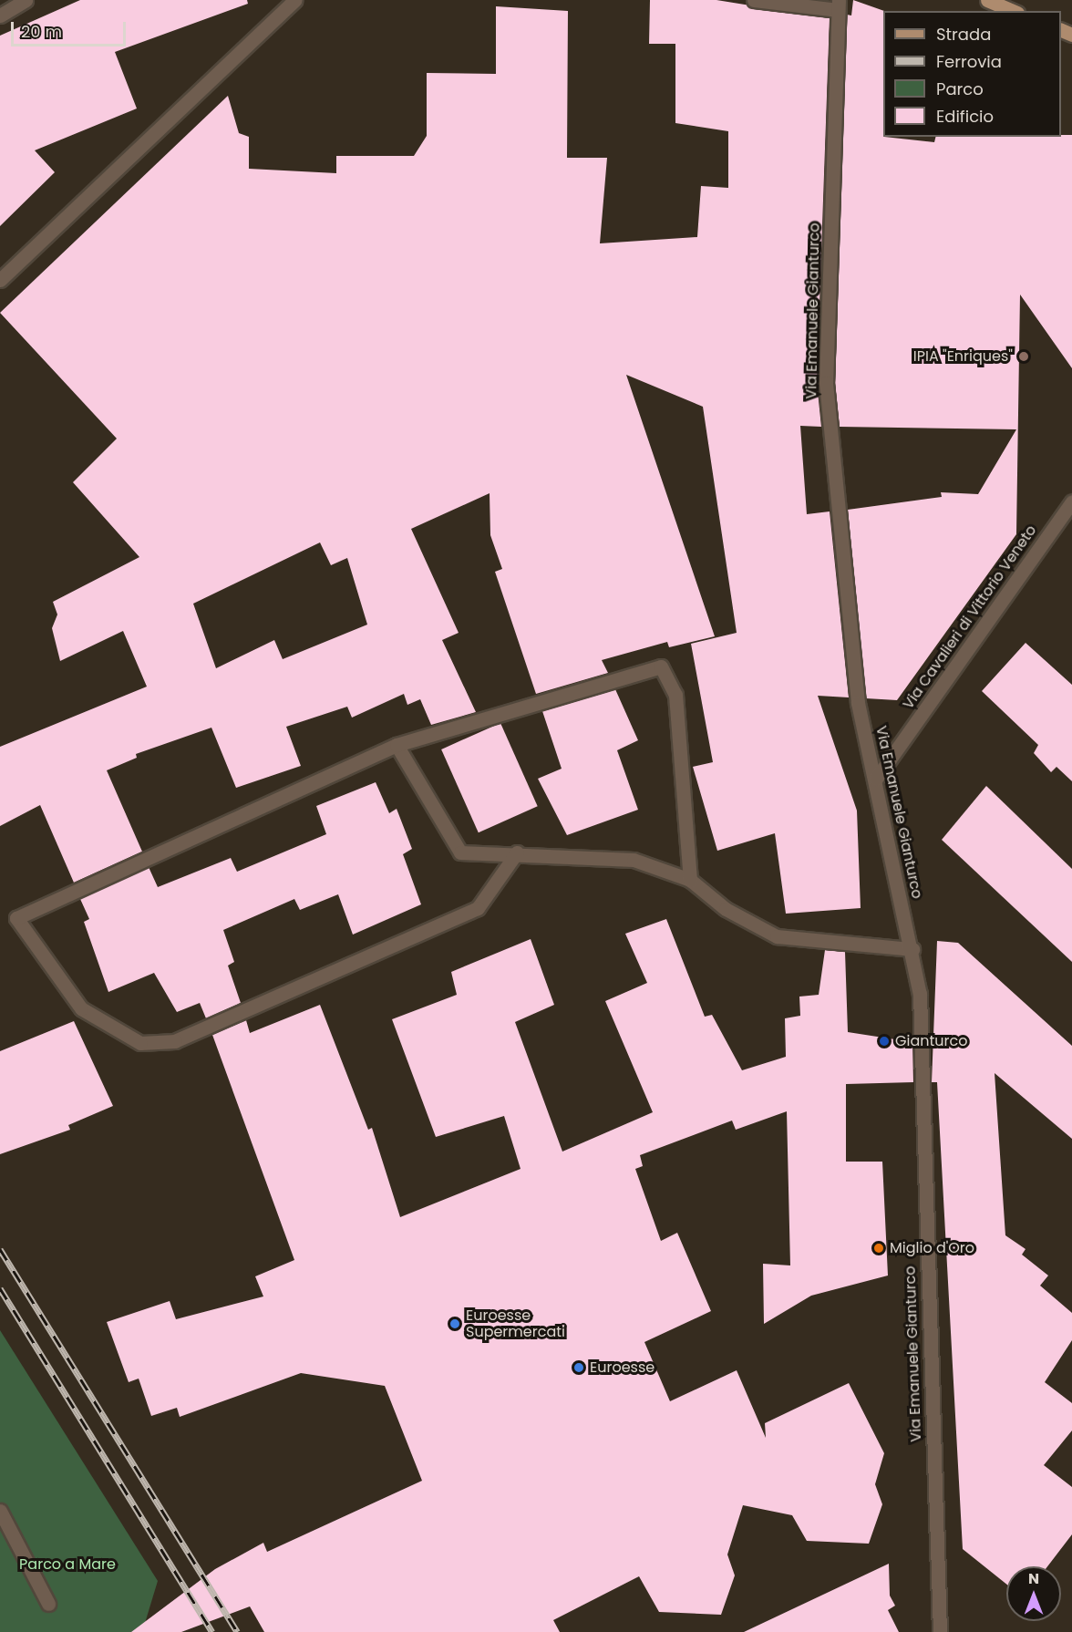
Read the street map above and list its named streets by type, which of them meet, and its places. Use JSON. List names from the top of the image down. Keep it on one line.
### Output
{"streets":{"street":["Via Emanuele Gianturco","Via Cavalieri di Vittorio Veneto"]},"crossings":[["Via Emanuele Gianturco","Via Cavalieri di Vittorio Veneto"]],"parks":["Parco a Mare"],"places":["IPIA \"Enriques\"","Gianturco","Miglio d'Oro","Euroesse Supermercati","Euroesse"],"legend":["Strada","Ferrovia","Parco","Edificio"],"scale_bar":"20 m","north":"top"}
